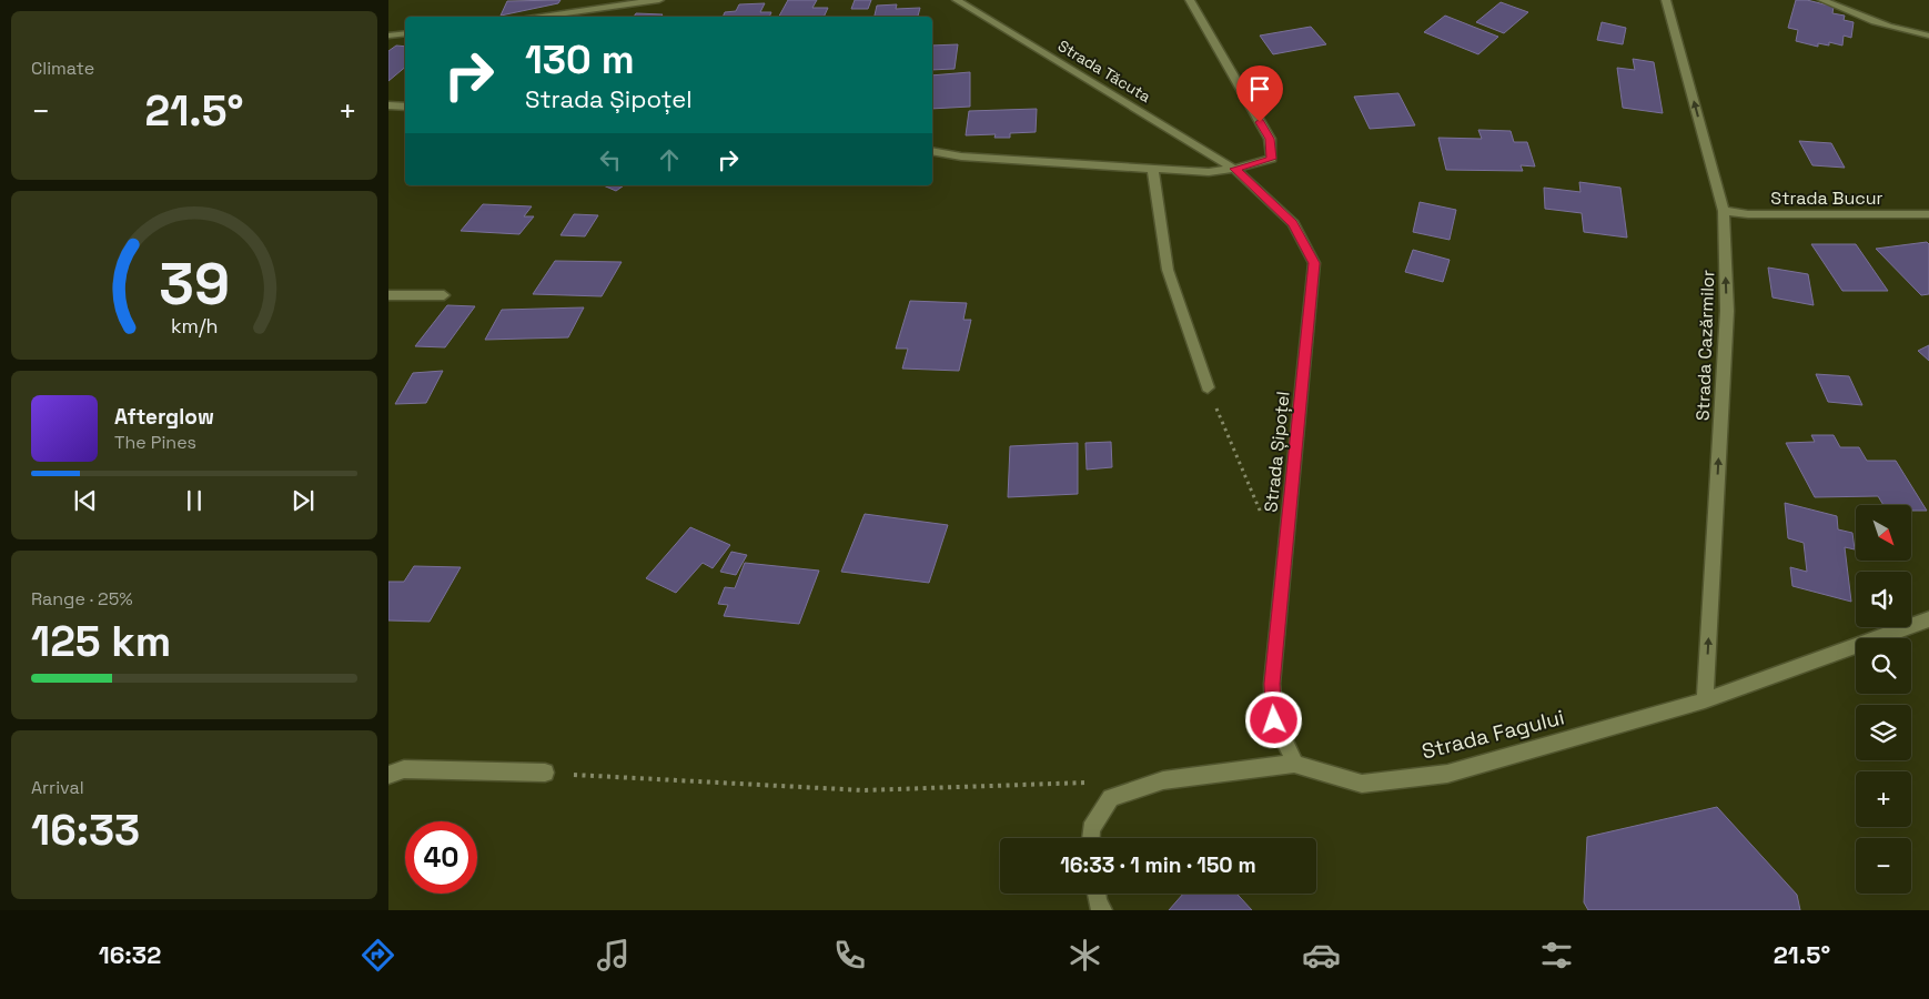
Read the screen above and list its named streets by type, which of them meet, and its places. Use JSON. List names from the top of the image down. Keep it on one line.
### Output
{"streets":{"street":["Strada Tăcuta","Strada Bucur","Strada Cazărmilor","Strada Șipoțel","Strada Fagului"]},"crossings":[["Strada Tăcuta","Strada Șipoțel"],["Strada Bucur","Strada Cazărmilor"],["Strada Cazărmilor","Strada Fagului"],["Strada Șipoțel","Strada Fagului"]],"one_way":["Strada Cazărmilor"],"north":"bottom right","page":{"tile":["Climate",["Range · 25%","125 km"],["Arrival","16:33"]],"turn":["130 m","Strada Șipoțel"],"heat":["−","21.5°","+"],"song":["Afterglow","The Pines"],"map_buttons":["+","−"],"limit":"40","trip":"16:33 · 1 min · 150 m","tabs":["16:32","21.5°"],"gauge":["39","km/h"]}}
